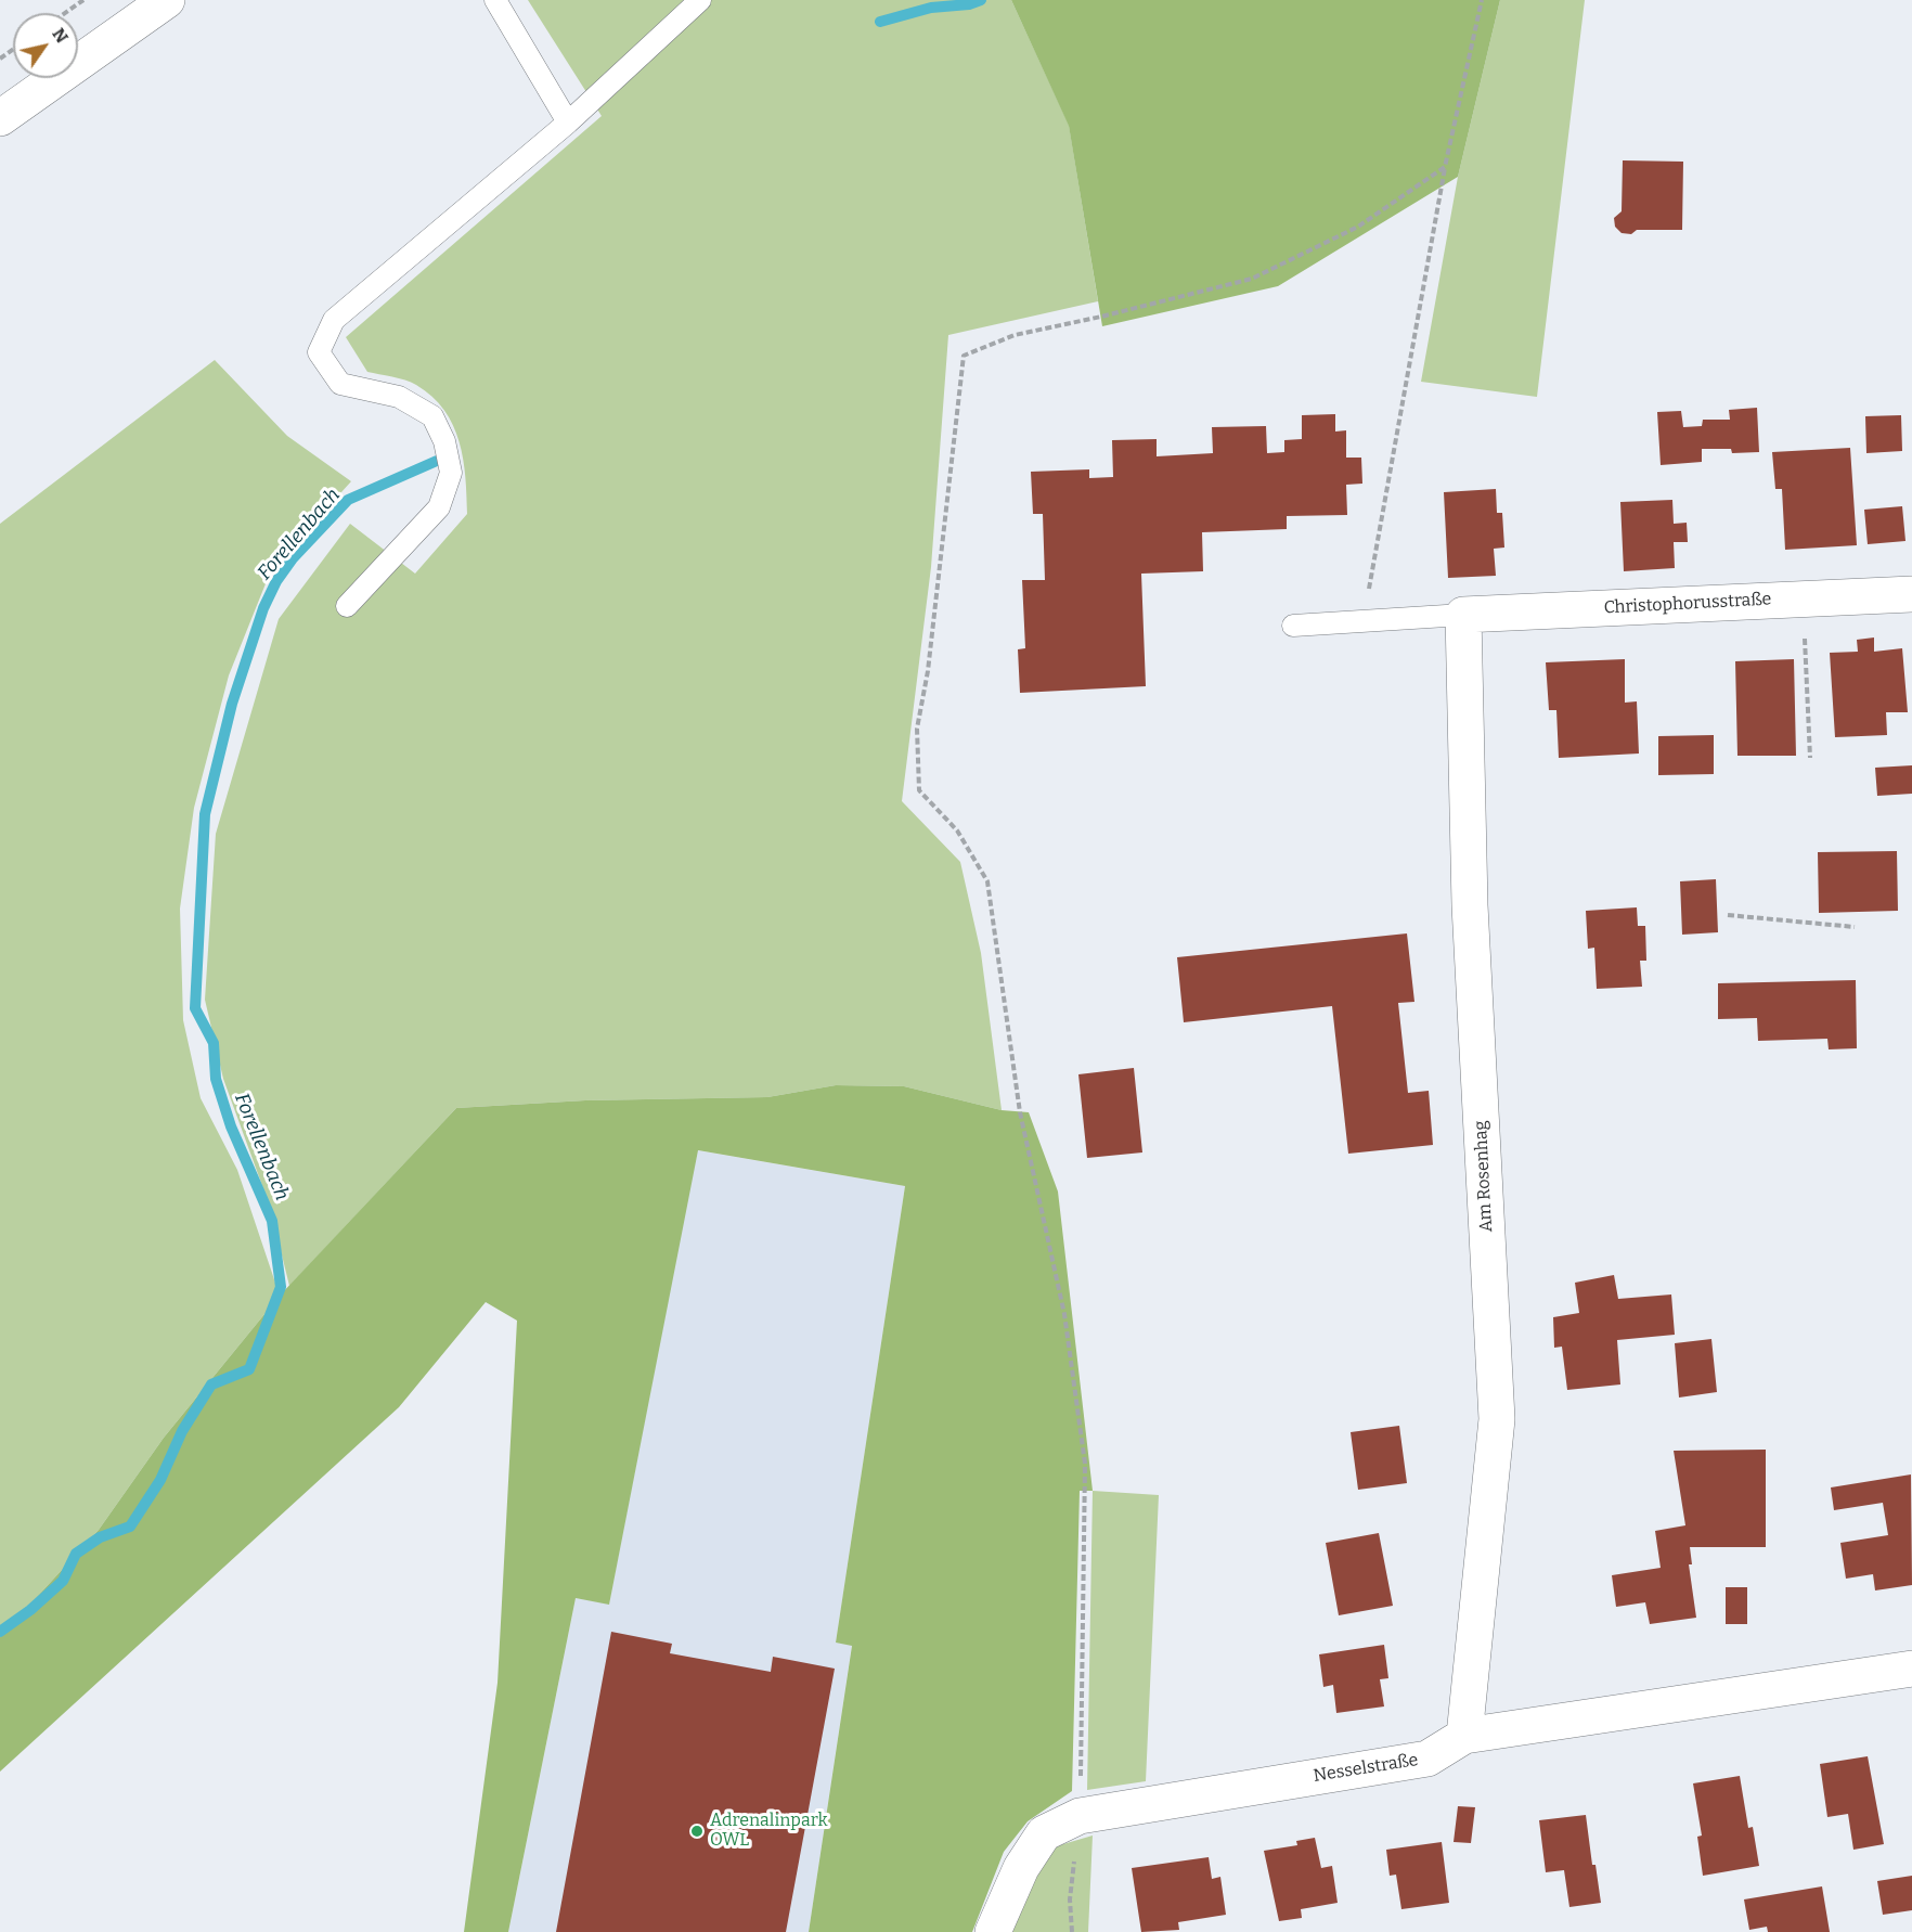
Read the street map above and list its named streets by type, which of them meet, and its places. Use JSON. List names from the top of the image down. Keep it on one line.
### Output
{"streets":{"street":["Christophorusstraße","Am Rosenhag","Nesselstraße"]},"crossings":[["Christophorusstraße","Am Rosenhag"],["Am Rosenhag","Nesselstraße"]],"water":["Forellenbach"],"places":["Adrenalinpark OWL"],"north":"top right"}
